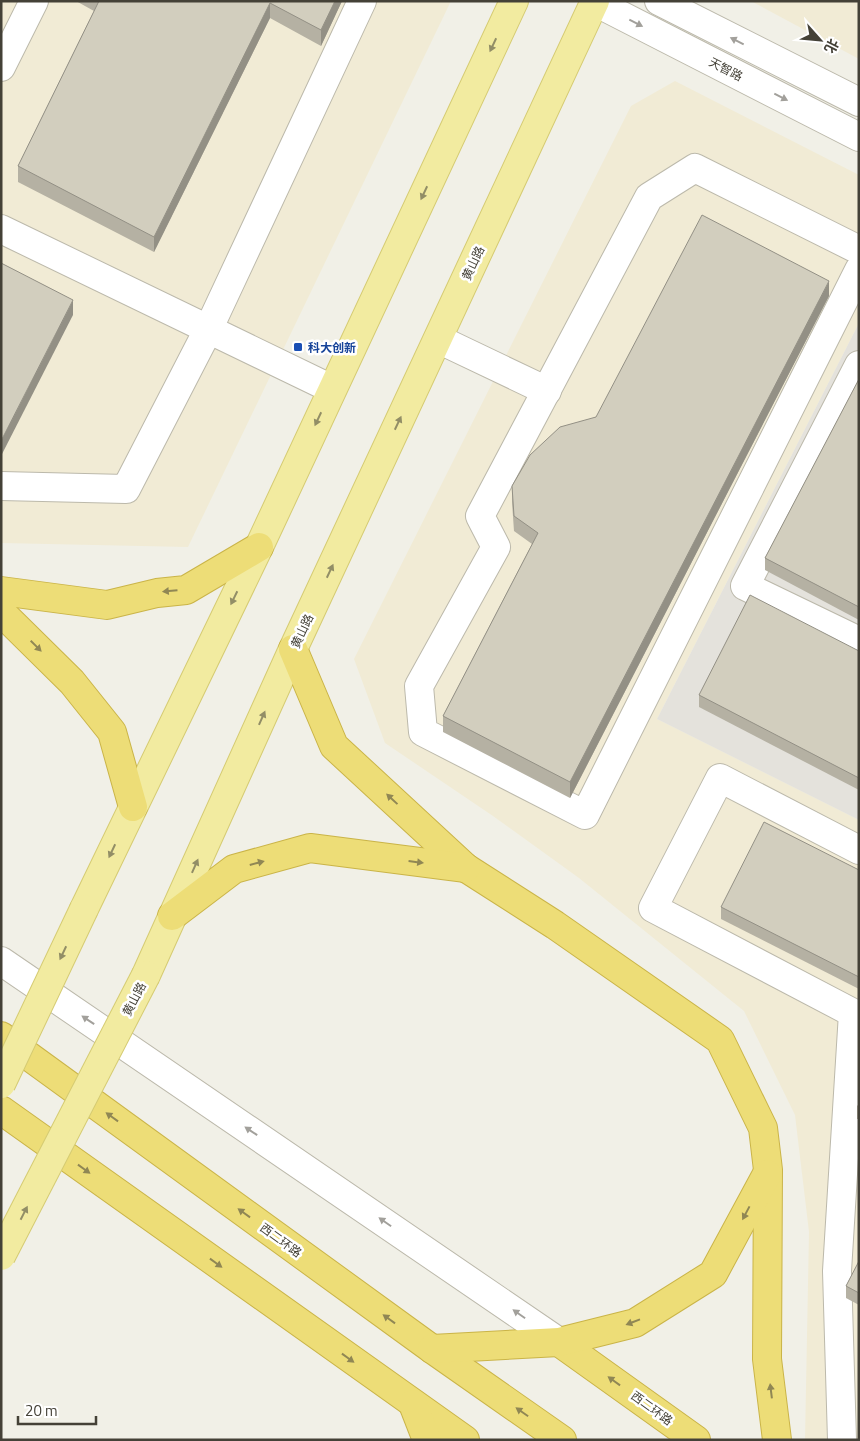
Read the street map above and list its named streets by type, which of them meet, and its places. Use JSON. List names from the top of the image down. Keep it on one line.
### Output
{"streets":{"highway":["西二环路"],"main road":["黄山路"],"street":["天智路"]},"crossings":[["天智路","黄山路"]],"places":{"transit":["科大创新"]},"scale_bar":"20 m","north":"bottom right"}
